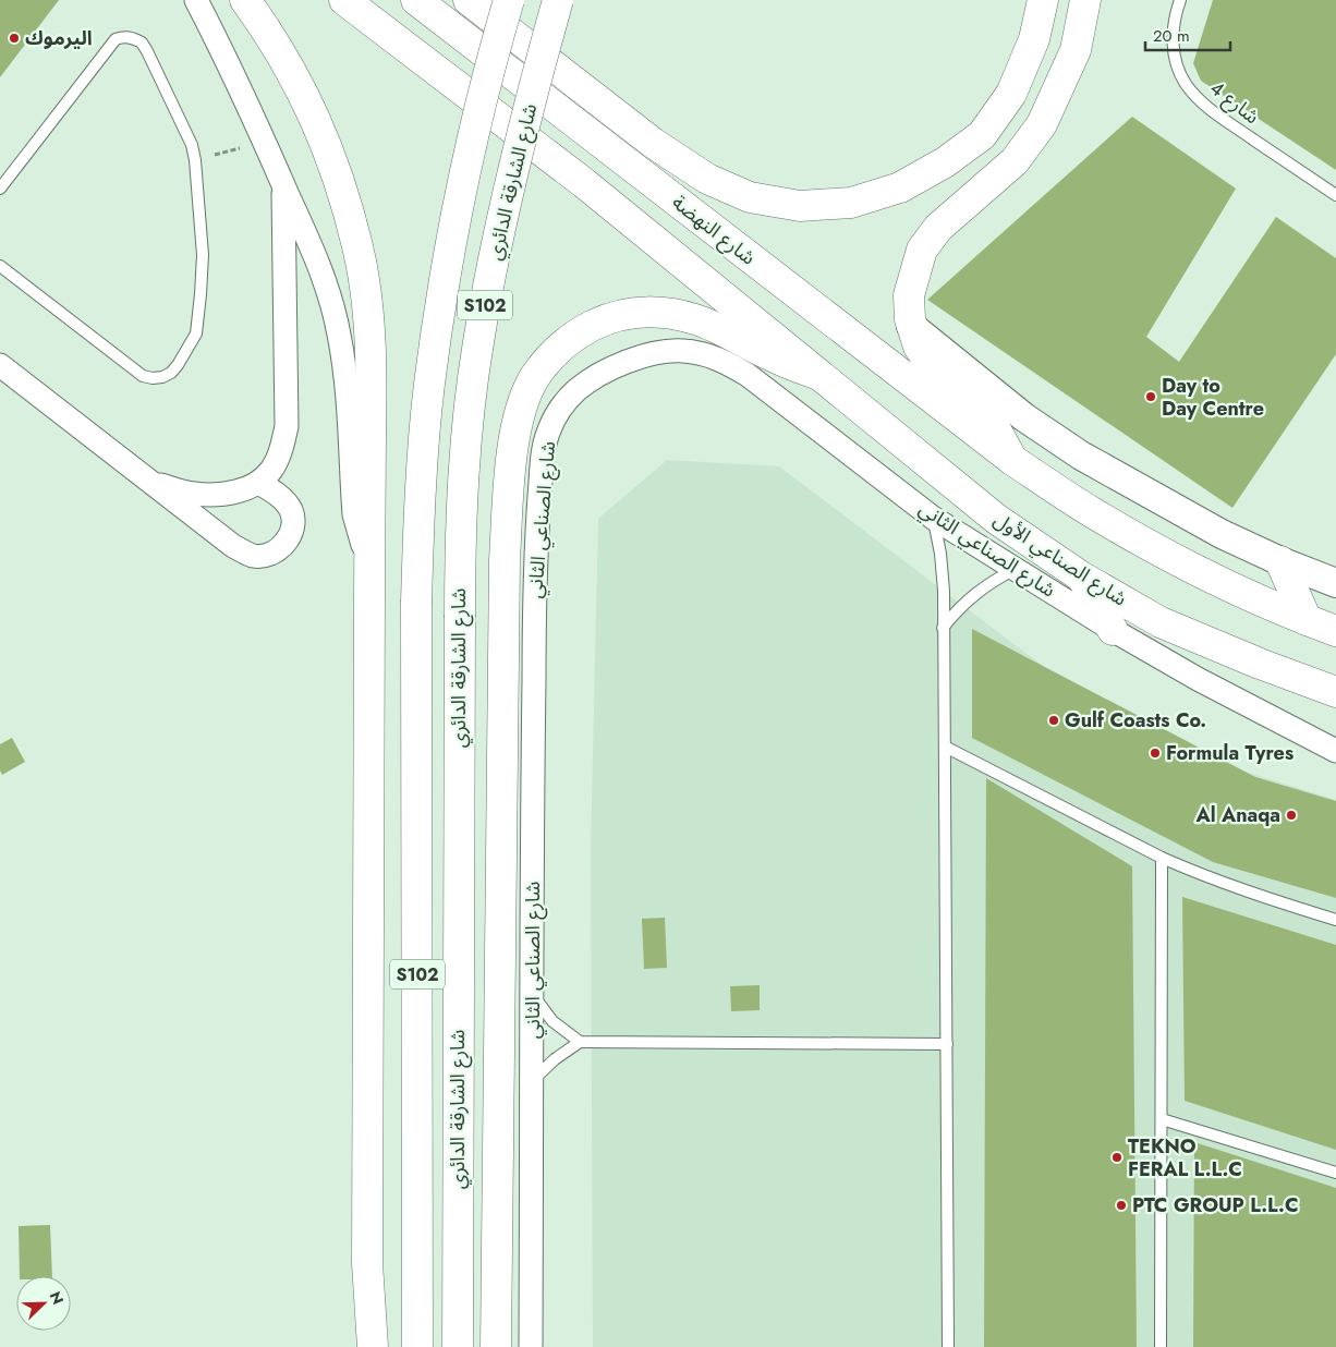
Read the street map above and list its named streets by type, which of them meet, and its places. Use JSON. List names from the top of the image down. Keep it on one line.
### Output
{"streets":{"main road":["شارع الشارقة الدائري","شارع النهضة","S102","شارع الصناعي الأول"],"street":["شارع الصناعي الثاني"],"lane":["شارع 4"]},"places":["اليرموك","Day to Day Centre","Gulf Coasts Co.","Formula Tyres","Al Anaqa","TEKNO FERAL L.L.C","PTC GROUP L.L.C"],"scale_bar":"20 m","north":"top right"}
